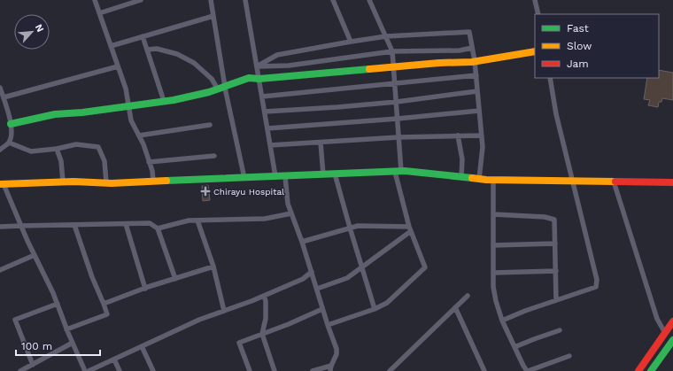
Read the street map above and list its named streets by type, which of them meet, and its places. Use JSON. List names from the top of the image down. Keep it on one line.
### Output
{"places":{"health":["Chirayu Hospital"]},"legend":["Fast","Slow","Jam"],"scale_bar":"100 m","north":"top right"}
